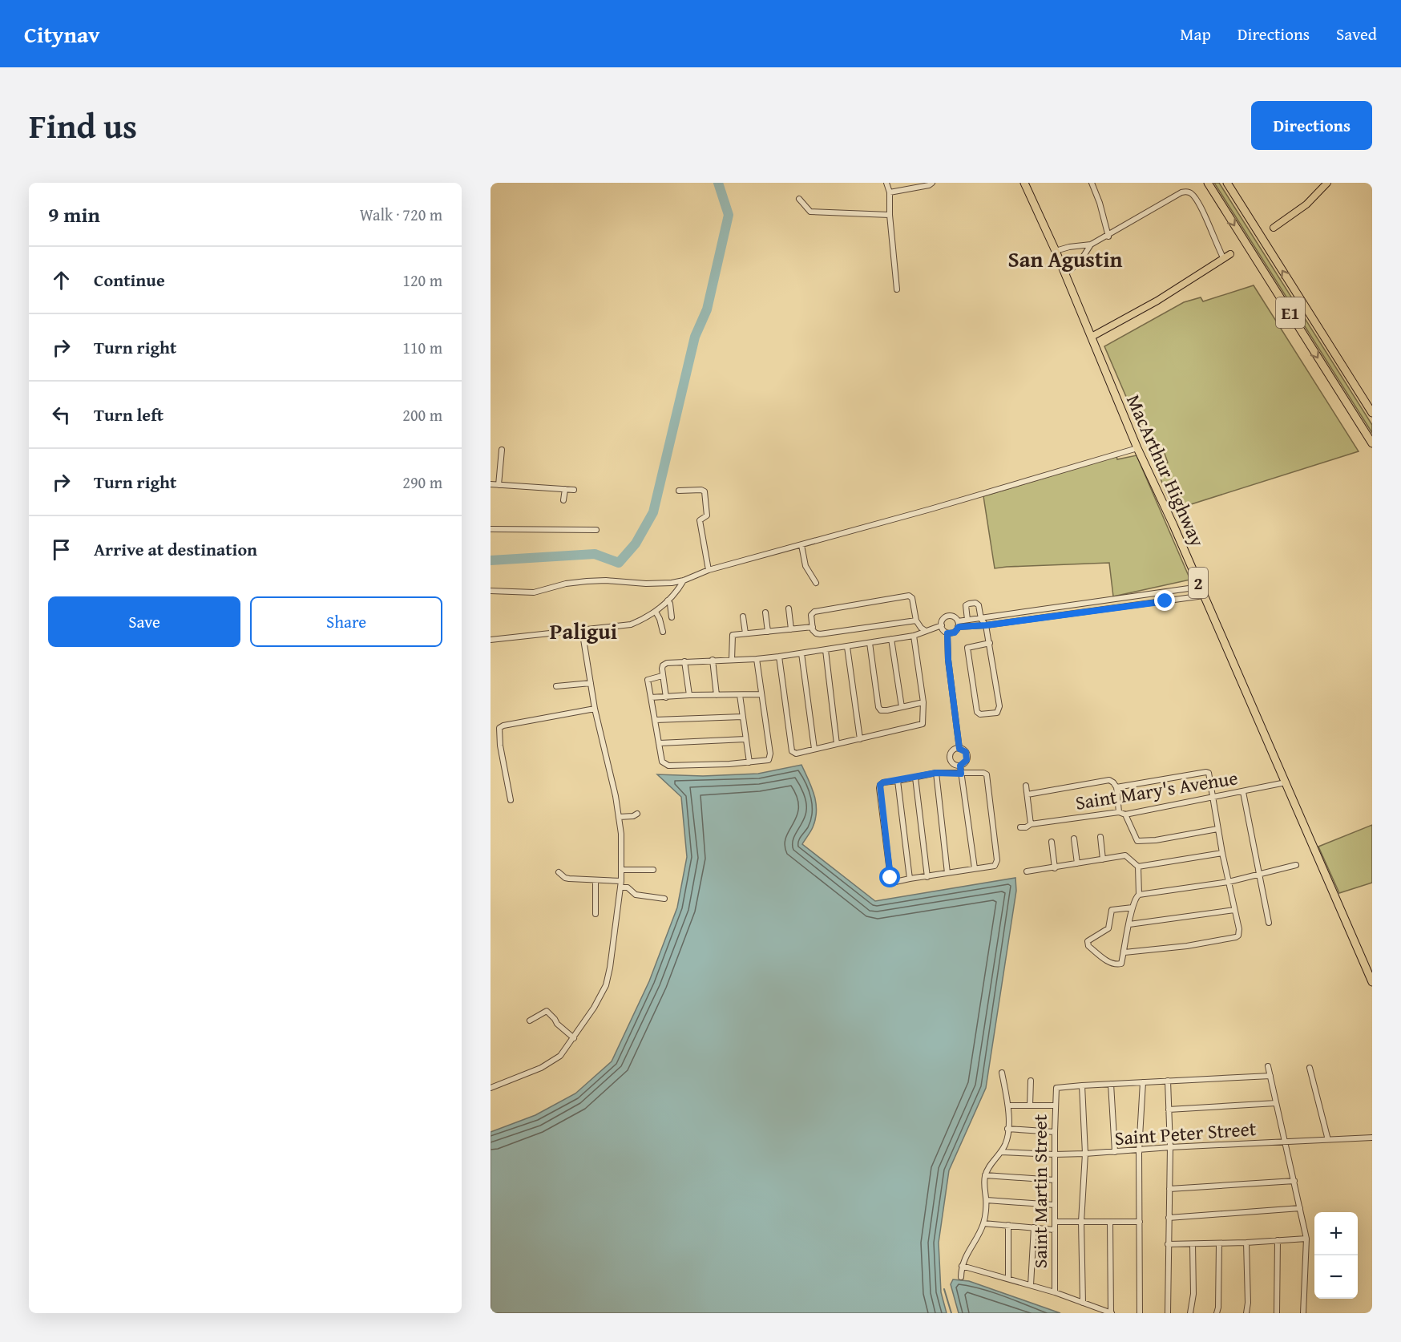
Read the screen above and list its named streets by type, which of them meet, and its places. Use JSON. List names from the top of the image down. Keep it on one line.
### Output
{"streets":{"highway":["E1","MacArthur Highway","2"],"street":["Saint Mary's Avenue","Saint Peter Street","Saint Martin Street"]},"crossings":[["MacArthur Highway","Saint Mary's Avenue"],["Saint Peter Street","Saint Martin Street"]],"districts":["San Agustin","Paligui"],"page":{"header":"Citynav","nav":["Map","Directions","Saved"],"title":"Find us","buttons":["Directions",["Save","Share"]],"heading":["9 min","Walk · 720 m"],"list":[["Continue","120 m"],["Turn right","110 m"],["Turn left","200 m"],["Turn right","290 m"],"Arrive at destination"],"map_buttons":["+","−"]}}
